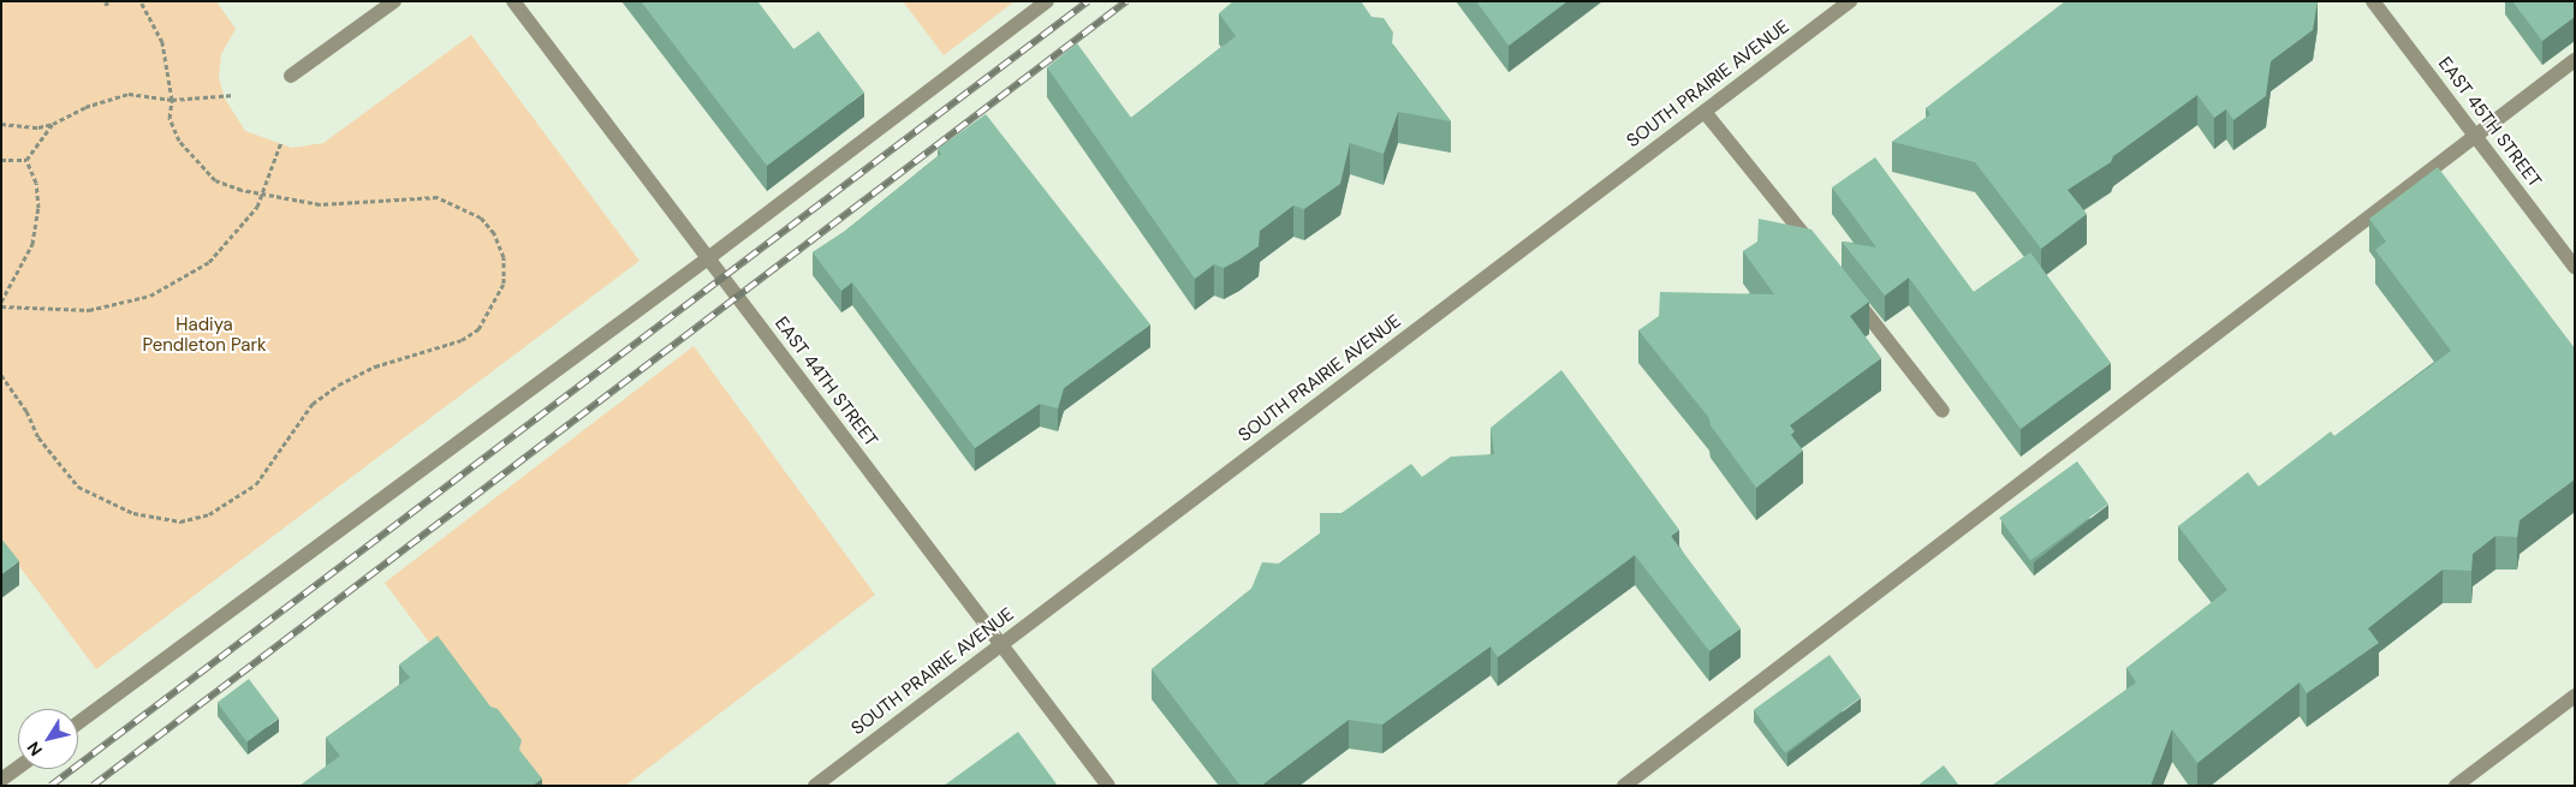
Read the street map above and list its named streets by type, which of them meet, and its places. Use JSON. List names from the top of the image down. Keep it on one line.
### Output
{"streets":{"street":["SOUTH PRAIRIE AVENUE","EAST 45TH STREET","EAST 44TH STREET"]},"crossings":[["SOUTH PRAIRIE AVENUE","EAST 44TH STREET"]],"parks":["Hadiya Pendleton Park"],"north":"bottom left"}
